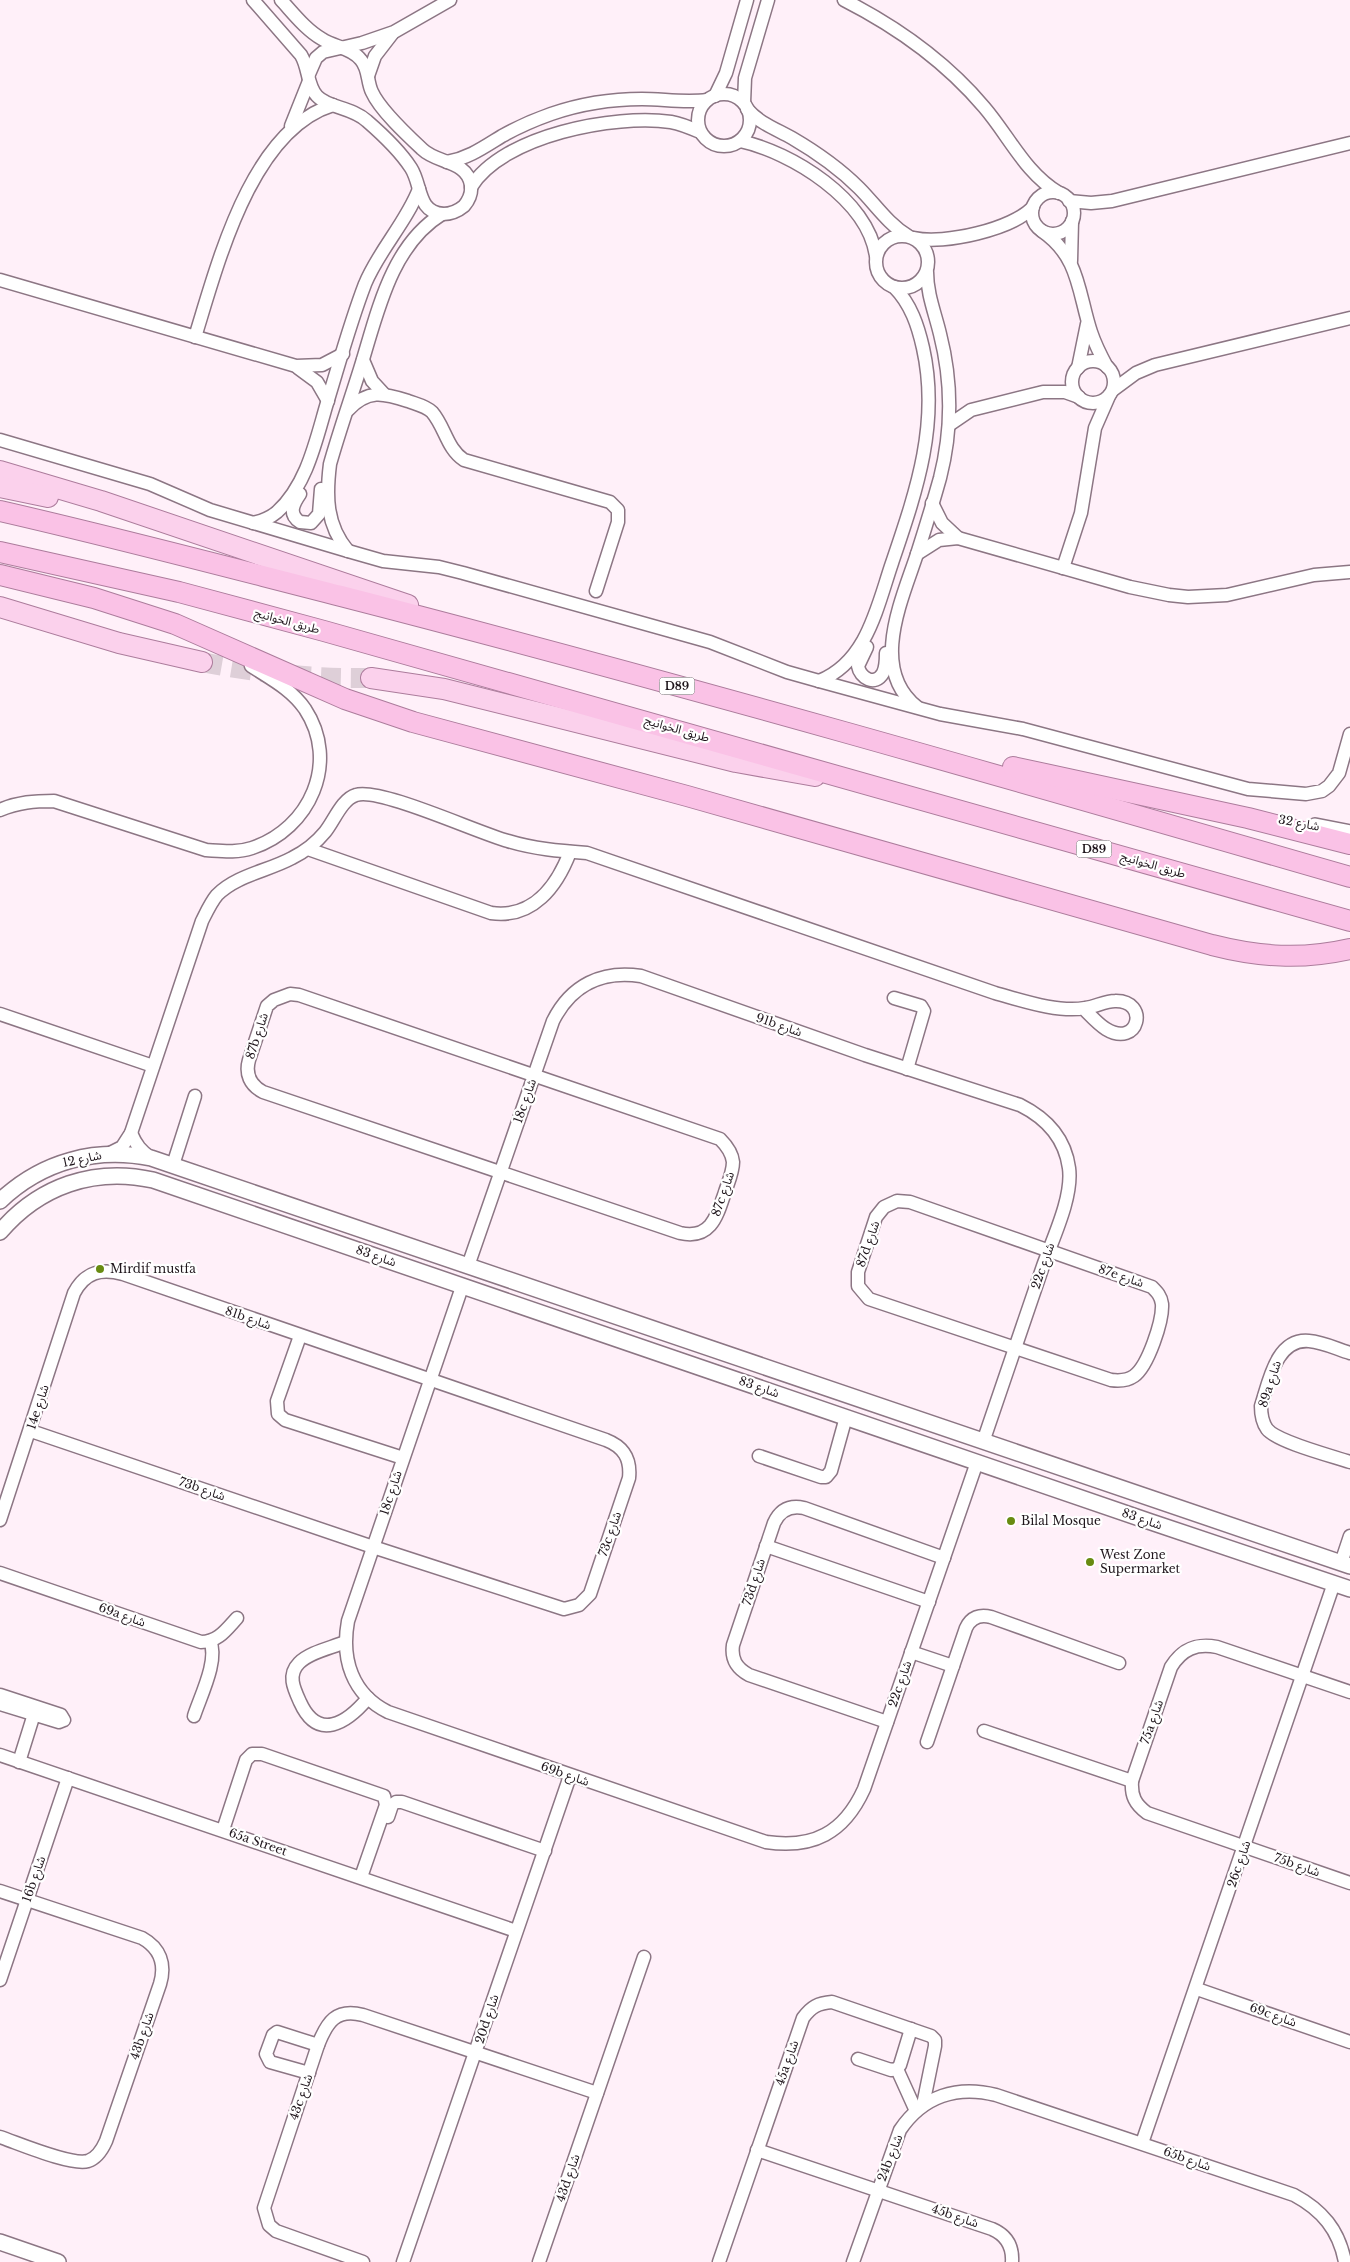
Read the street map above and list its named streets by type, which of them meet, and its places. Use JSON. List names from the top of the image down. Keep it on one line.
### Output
{"streets":{"highway":["طريق الخوانيج","D89"],"street":["شارع 32","91b شارع","87b شارع","18c شارع","شارع 12","87c شارع","87d شارع","شارع 83","22c شارع","87e شارع","81b شارع","89a شارع","14e شارع","73b شارع","73c شارع","73d شارع","69a شارع","75a شارع","69b شارع","65a Street","26c شارع","75b شارع","16b شارع","69c شارع","20d شارع","43b شارع","45a شارع","43c شارع","24b شارع","65b شارع","43d شارع","45b شارع"]},"crossings":[["91b شارع","18c شارع"],["91b شارع","22c شارع"],["87b شارع","18c شارع"],["87b شارع","87c شارع"],["18c شارع","87c شارع"],["18c شارع","شارع 83"],["18c شارع","81b شارع"],["18c شارع","73b شارع"],["18c شارع","73c شارع"],["18c شارع","69b شارع"],["شارع 12","شارع 83"],["87d شارع","22c شارع"],["87d شارع","87e شارع"],["شارع 83","22c شارع"],["شارع 83","26c شارع"],["22c شارع","87e شارع"],["22c شارع","73d شارع"],["22c شارع","69b شارع"],["81b شارع","14e شارع"],["81b شارع","73c شارع"],["14e شارع","73b شارع"],["73b شارع","73c شارع"],["75a شارع","26c شارع"],["69b شارع","20d شارع"],["65a Street","16b شارع"],["65a Street","20d شارع"],["26c شارع","75b شارع"],["26c شارع","69c شارع"],["26c شارع","65b شارع"],["16b شارع","43b شارع"],["20d شارع","43c شارع"],["24b شارع","65b شارع"],["24b شارع","45b شارع"]],"places":["Mirdif mustfa","Bilal Mosque","West Zone Supermarket"]}
